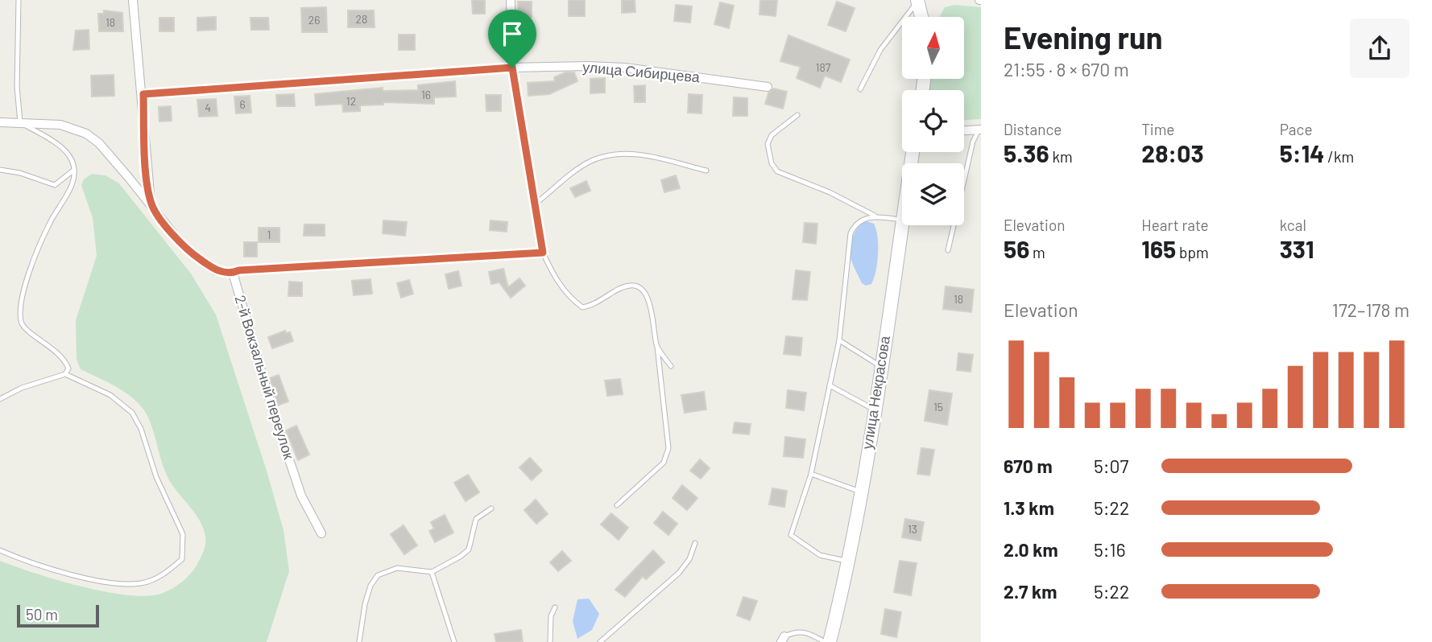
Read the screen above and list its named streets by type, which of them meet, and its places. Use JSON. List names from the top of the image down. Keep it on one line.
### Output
{"streets":{"main road":["улица Некрасова"],"street":["улица Сибирцева","2-й Вокзальный переулок"]},"house_numbers":["28","26","18","187","16","12","6","4","1","18","15","13"],"scale_bar":"50 m","north":"top","page":{"heading":["Evening run","21:55 · 8 × 670 m"],"stats":[["Distance","5.36 km"],["Time","28:03"],["Pace","5:14 /km"],["Elevation","56 m"],["Heart rate","165 bpm"],["kcal","331"]],"chart":["Elevation","172–178 m"],"list":[{"name":"670 m","note":"5:07"},{"name":"1.3 km","note":"5:22"},{"name":"2.0 km","note":"5:16"},{"name":"2.7 km","note":"5:22"}],"scale":"50 m"}}
